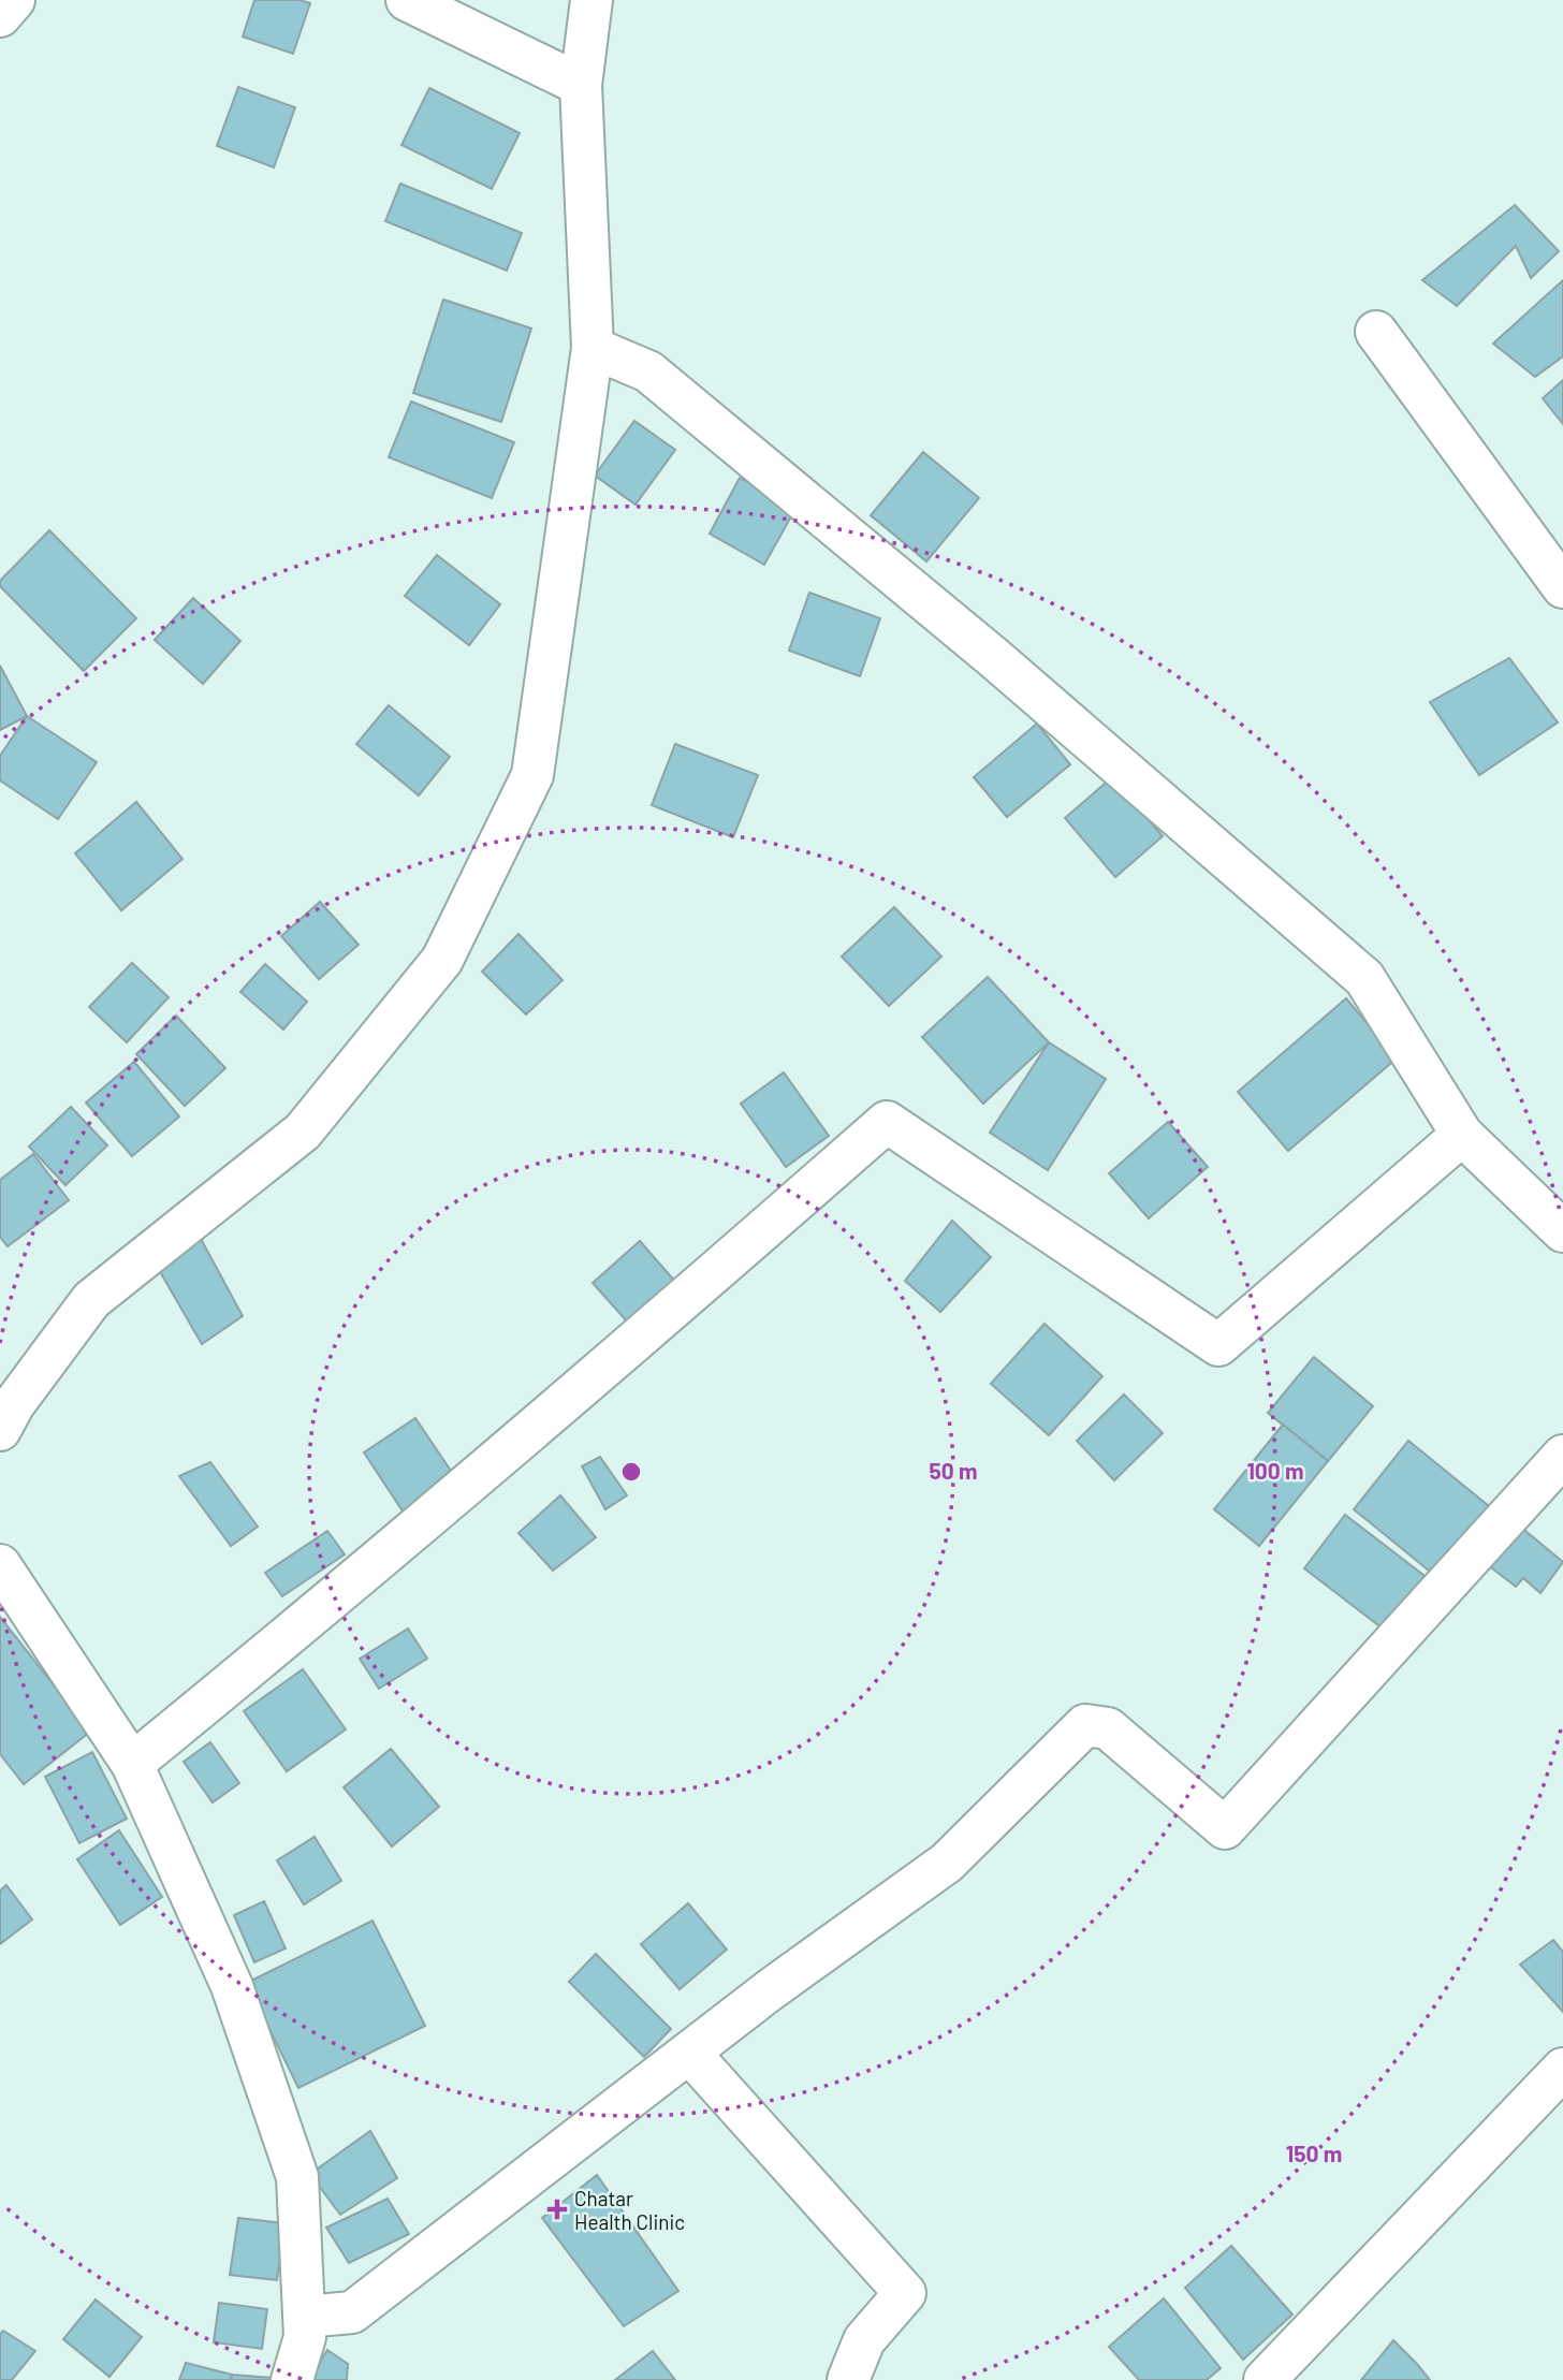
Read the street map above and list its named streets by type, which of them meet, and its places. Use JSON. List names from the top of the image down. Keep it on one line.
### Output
{"places":{"health":["Chatar Health Clinic"]},"rings":["50 m","100 m","150 m"]}
